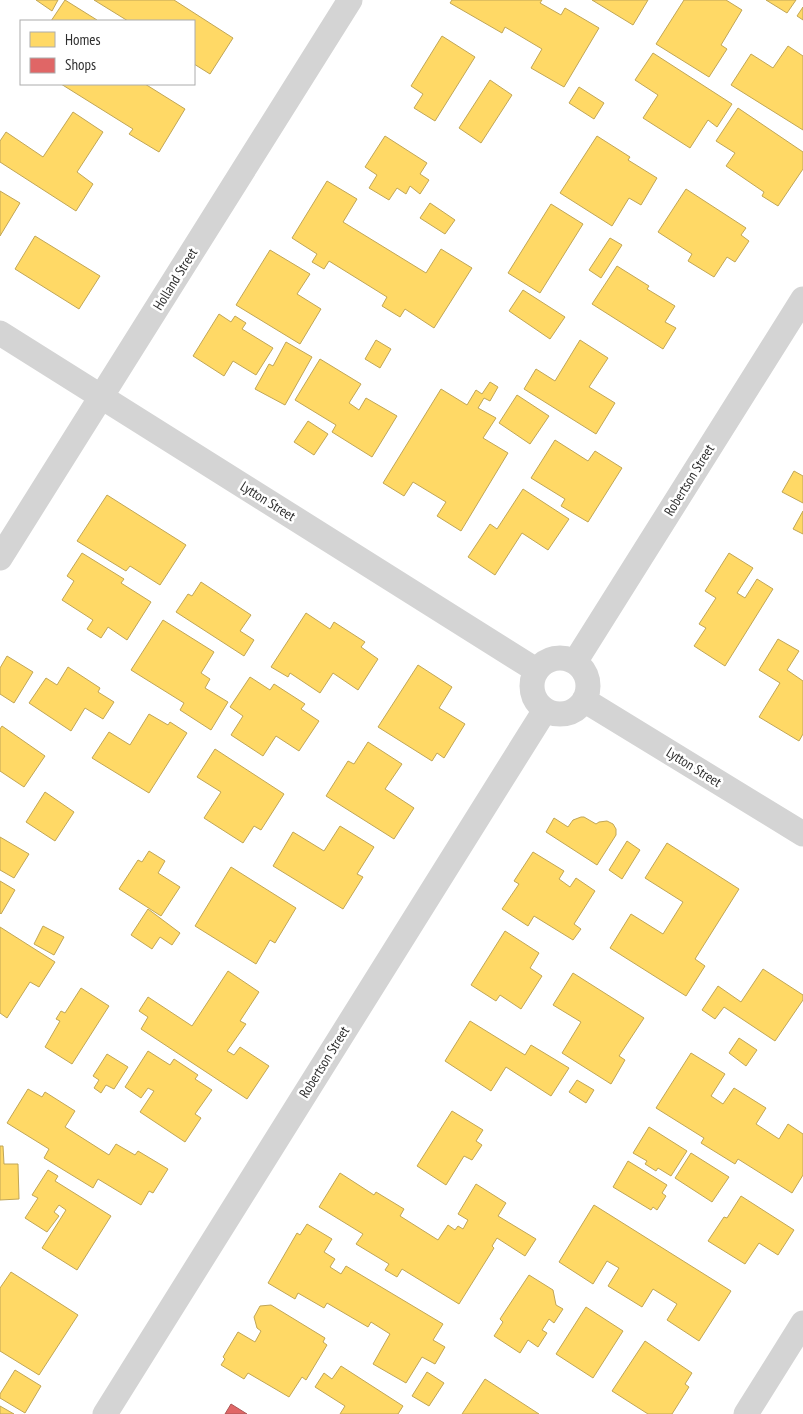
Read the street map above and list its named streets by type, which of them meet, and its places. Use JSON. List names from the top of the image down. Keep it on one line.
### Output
{"streets":{"street":["Holland Street","Robertson Street","Lytton Street"]},"crossings":[["Holland Street","Lytton Street"],["Robertson Street","Lytton Street"]],"legend":["Homes","Shops"]}
